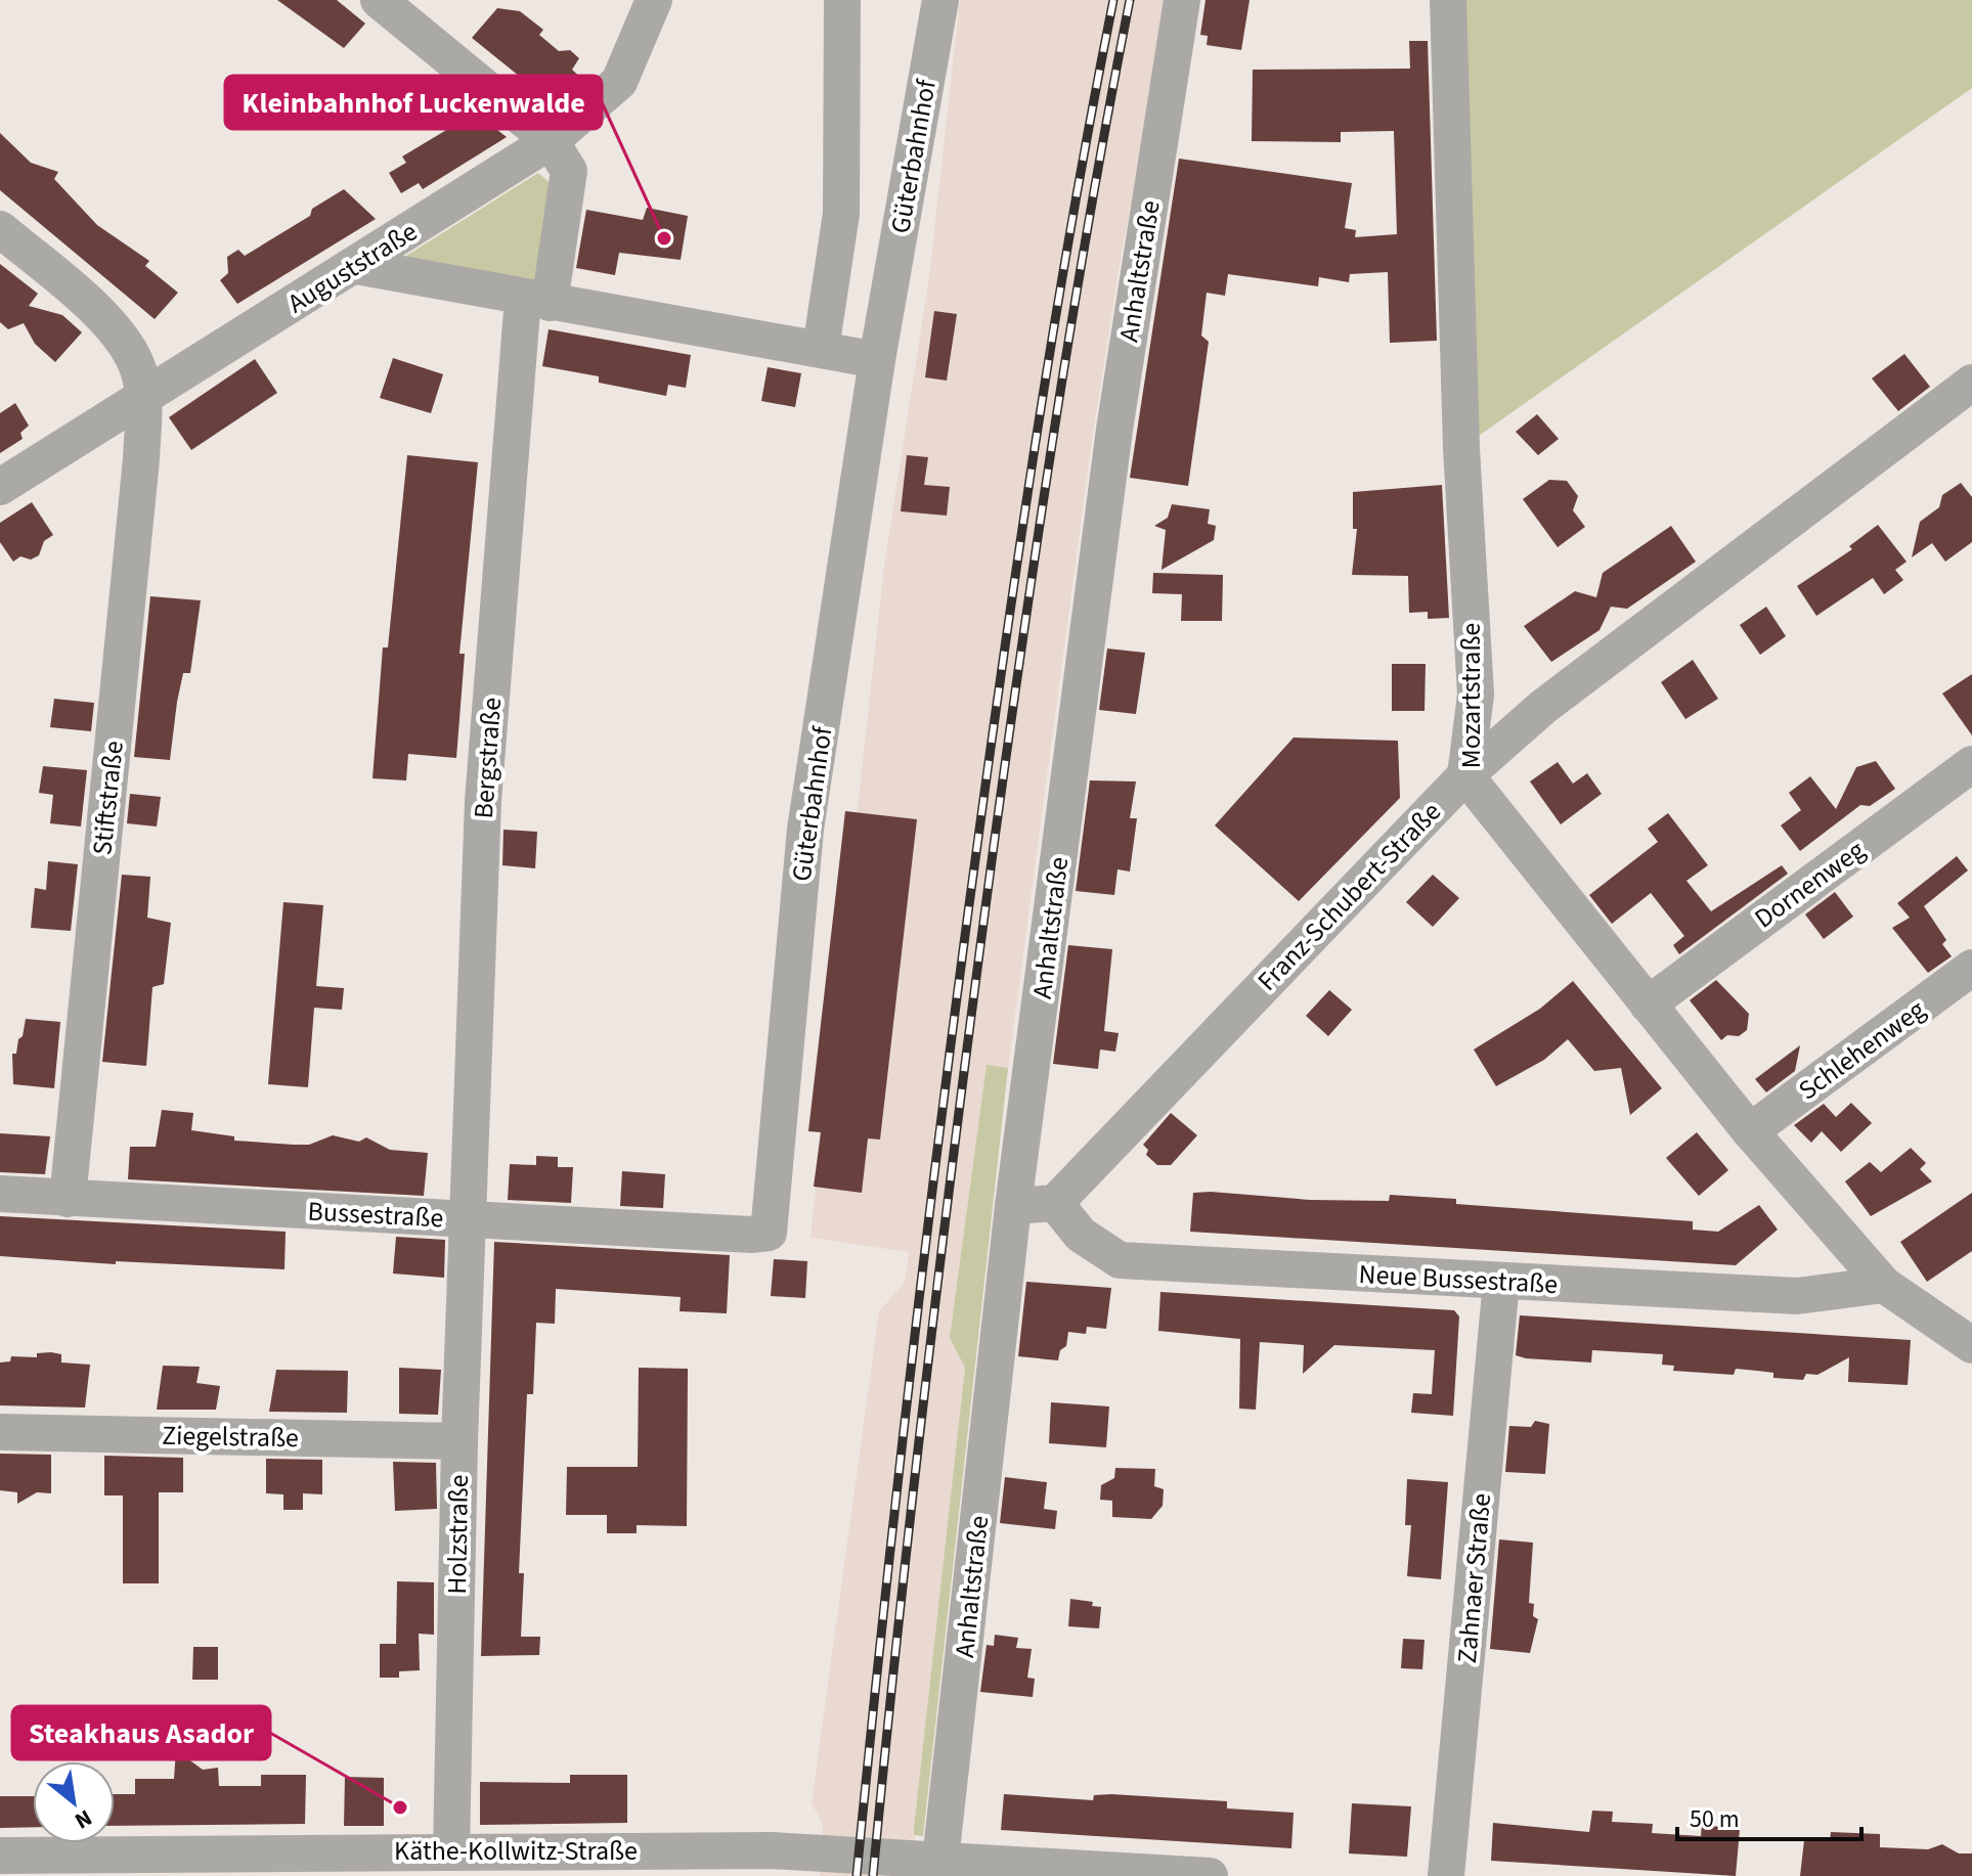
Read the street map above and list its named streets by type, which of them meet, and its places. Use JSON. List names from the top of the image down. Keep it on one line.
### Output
{"streets":{"street":["Güterbahnhof","Auguststraße","Anhaltstraße","Mozartstraße","Bergstraße","Stiftstraße","Dornenweg","Franz-Schubert-Straße","Schlehenweg","Bussestraße","Neue Bussestraße","Ziegelstraße","Holzstraße","Zahnaer Straße","Käthe-Kollwitz-Straße"]},"crossings":[["Güterbahnhof","Bussestraße"],["Auguststraße","Bergstraße"],["Auguststraße","Stiftstraße"],["Anhaltstraße","Käthe-Kollwitz-Straße"],["Mozartstraße","Dornenweg"],["Mozartstraße","Franz-Schubert-Straße"],["Mozartstraße","Schlehenweg"],["Mozartstraße","Neue Bussestraße"],["Bergstraße","Bussestraße"],["Bergstraße","Holzstraße"],["Stiftstraße","Bussestraße"],["Franz-Schubert-Straße","Neue Bussestraße"],["Bussestraße","Holzstraße"],["Neue Bussestraße","Zahnaer Straße"],["Ziegelstraße","Holzstraße"],["Holzstraße","Käthe-Kollwitz-Straße"]],"places":["Kleinbahnhof Luckenwalde","Steakhaus Asador"],"scale_bar":"50 m","north":"bottom right"}
